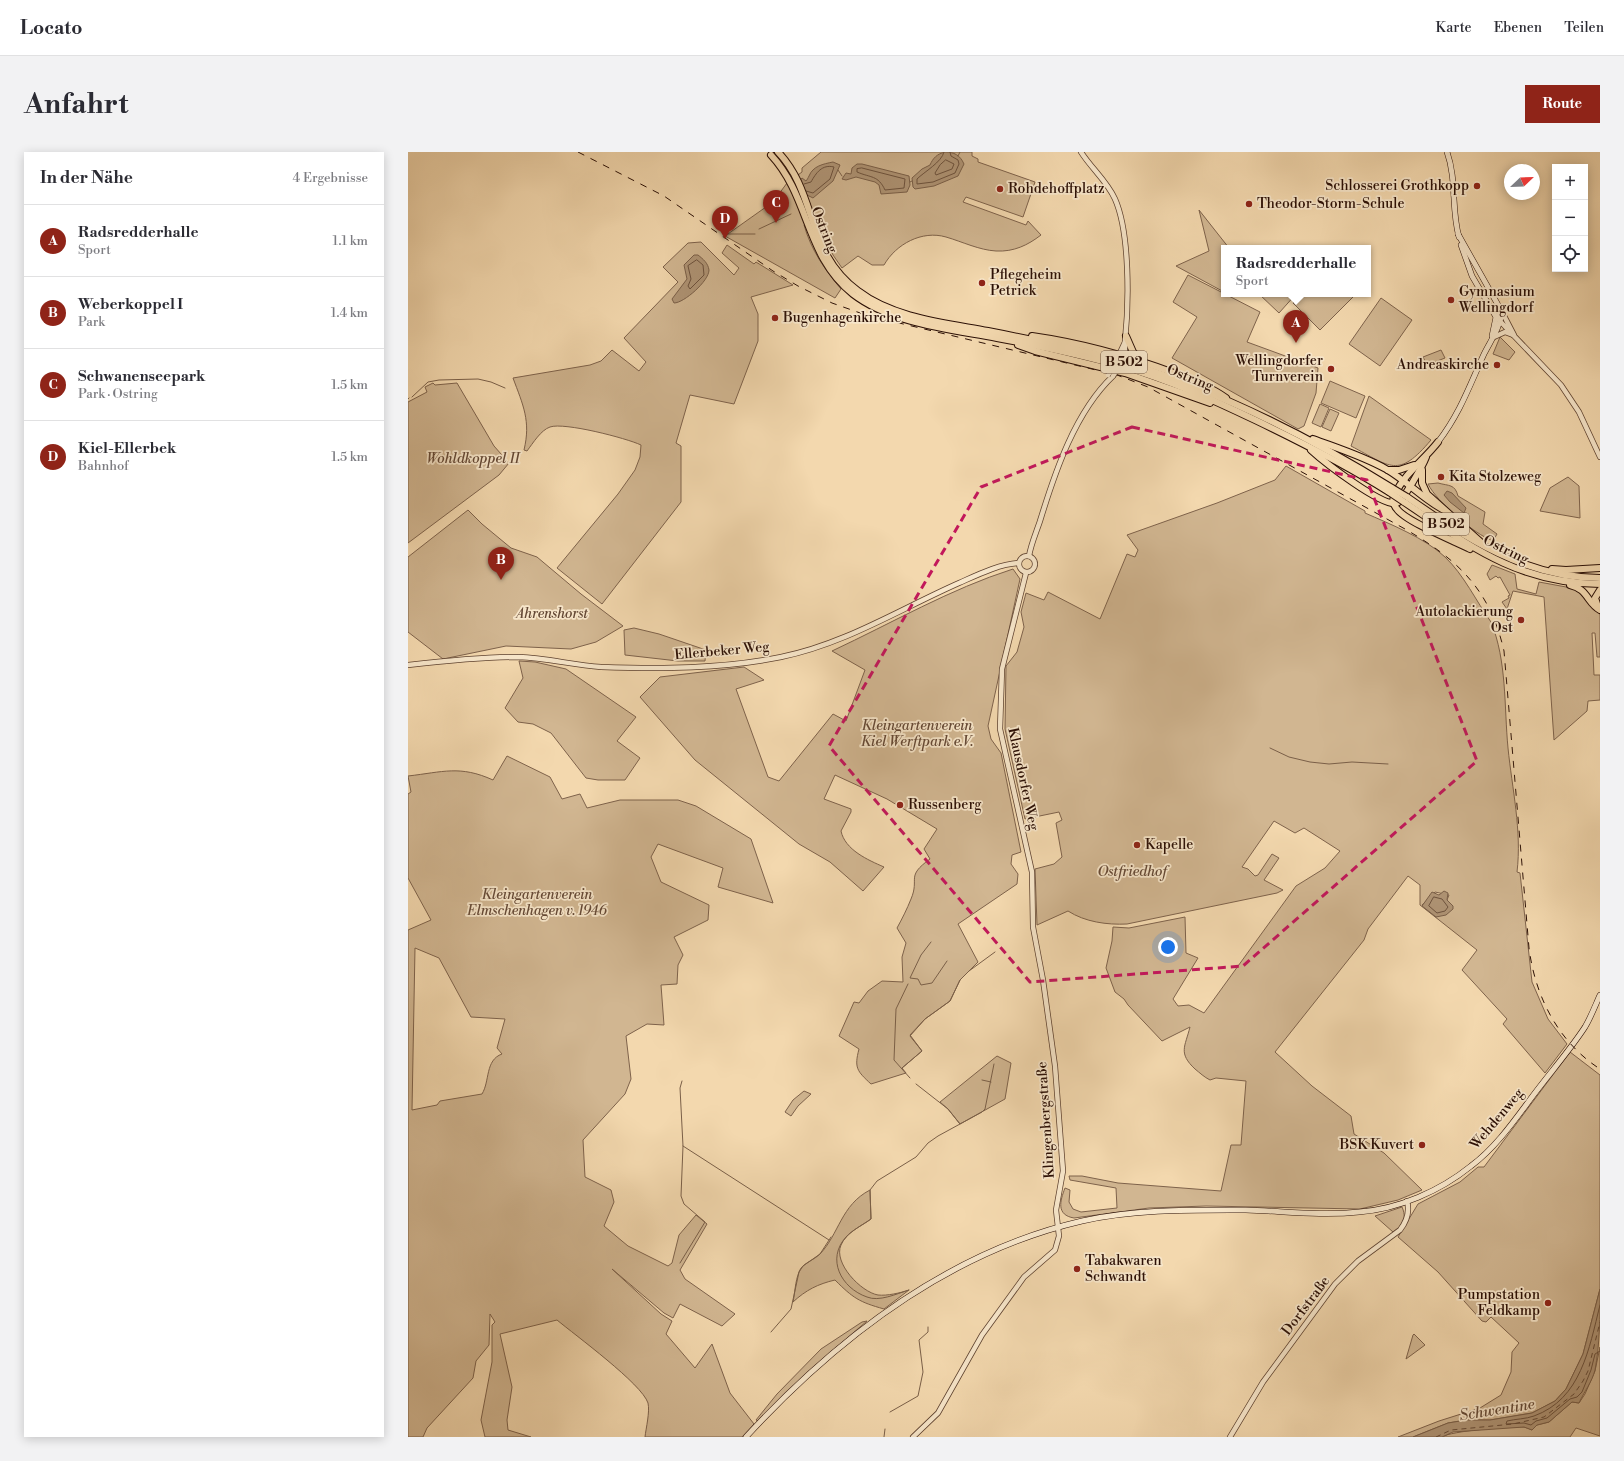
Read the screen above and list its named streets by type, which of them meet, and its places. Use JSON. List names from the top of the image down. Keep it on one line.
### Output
{"streets":{"highway":["Ostring","B 502"],"main road":["Wehdenweg"],"street":["Ellerbeker Weg","Klausdorfer Weg","Klingenbergstraße","Dorfstraße"]},"crossings":[["Ellerbeker Weg","Klausdorfer Weg"],["Klausdorfer Weg","Klingenbergstraße"],["Wehdenweg","Klingenbergstraße"],["Wehdenweg","Dorfstraße"]],"water":["Schwentine"],"parks":["Wohldkoppel II","Ahrenshorst","Kleingartenverein Kiel Werftpark e.V.","Ostfriedhof","Kleingartenverein Elmschenhagen v. 1946"],"places":["Schlosserei Grothkopp","Rohdehoffplatz","Theodor-Storm-Schule","Pflegeheim Petrick","Gymnasium Wellingdorf","Bugenhagenkirche","Andreaskirche","Wellingdorfer Turnverein","Kita Stolzeweg","Autolackierung Ost","Russenberg","Kapelle","BSK Kuvert","Tabakwaren Schwandt","Pumpstation Feldkamp"],"north":"top right","page":{"header":"Locato","nav":["Karte","Ebenen","Teilen"],"buttons":"Route","title":"Anfahrt","heading":["In der Nähe","4 Ergebnisse"],"map_buttons":["+","−"],"pins":["C","D","A","B"],"list":[{"mark":"A","name":"Radsredderhalle","note":"Sport","value":"1.1 km"},{"mark":"B","name":"Weberkoppel I","note":"Park","value":"1.4 km"},{"mark":"C","name":"Schwanenseepark","note":"Park · Ostring","value":"1.5 km"},{"mark":"D","name":"Kiel-Ellerbek","note":"Bahnhof","value":"1.5 km"}],"popup":["Radsredderhalle","Sport"]}}
